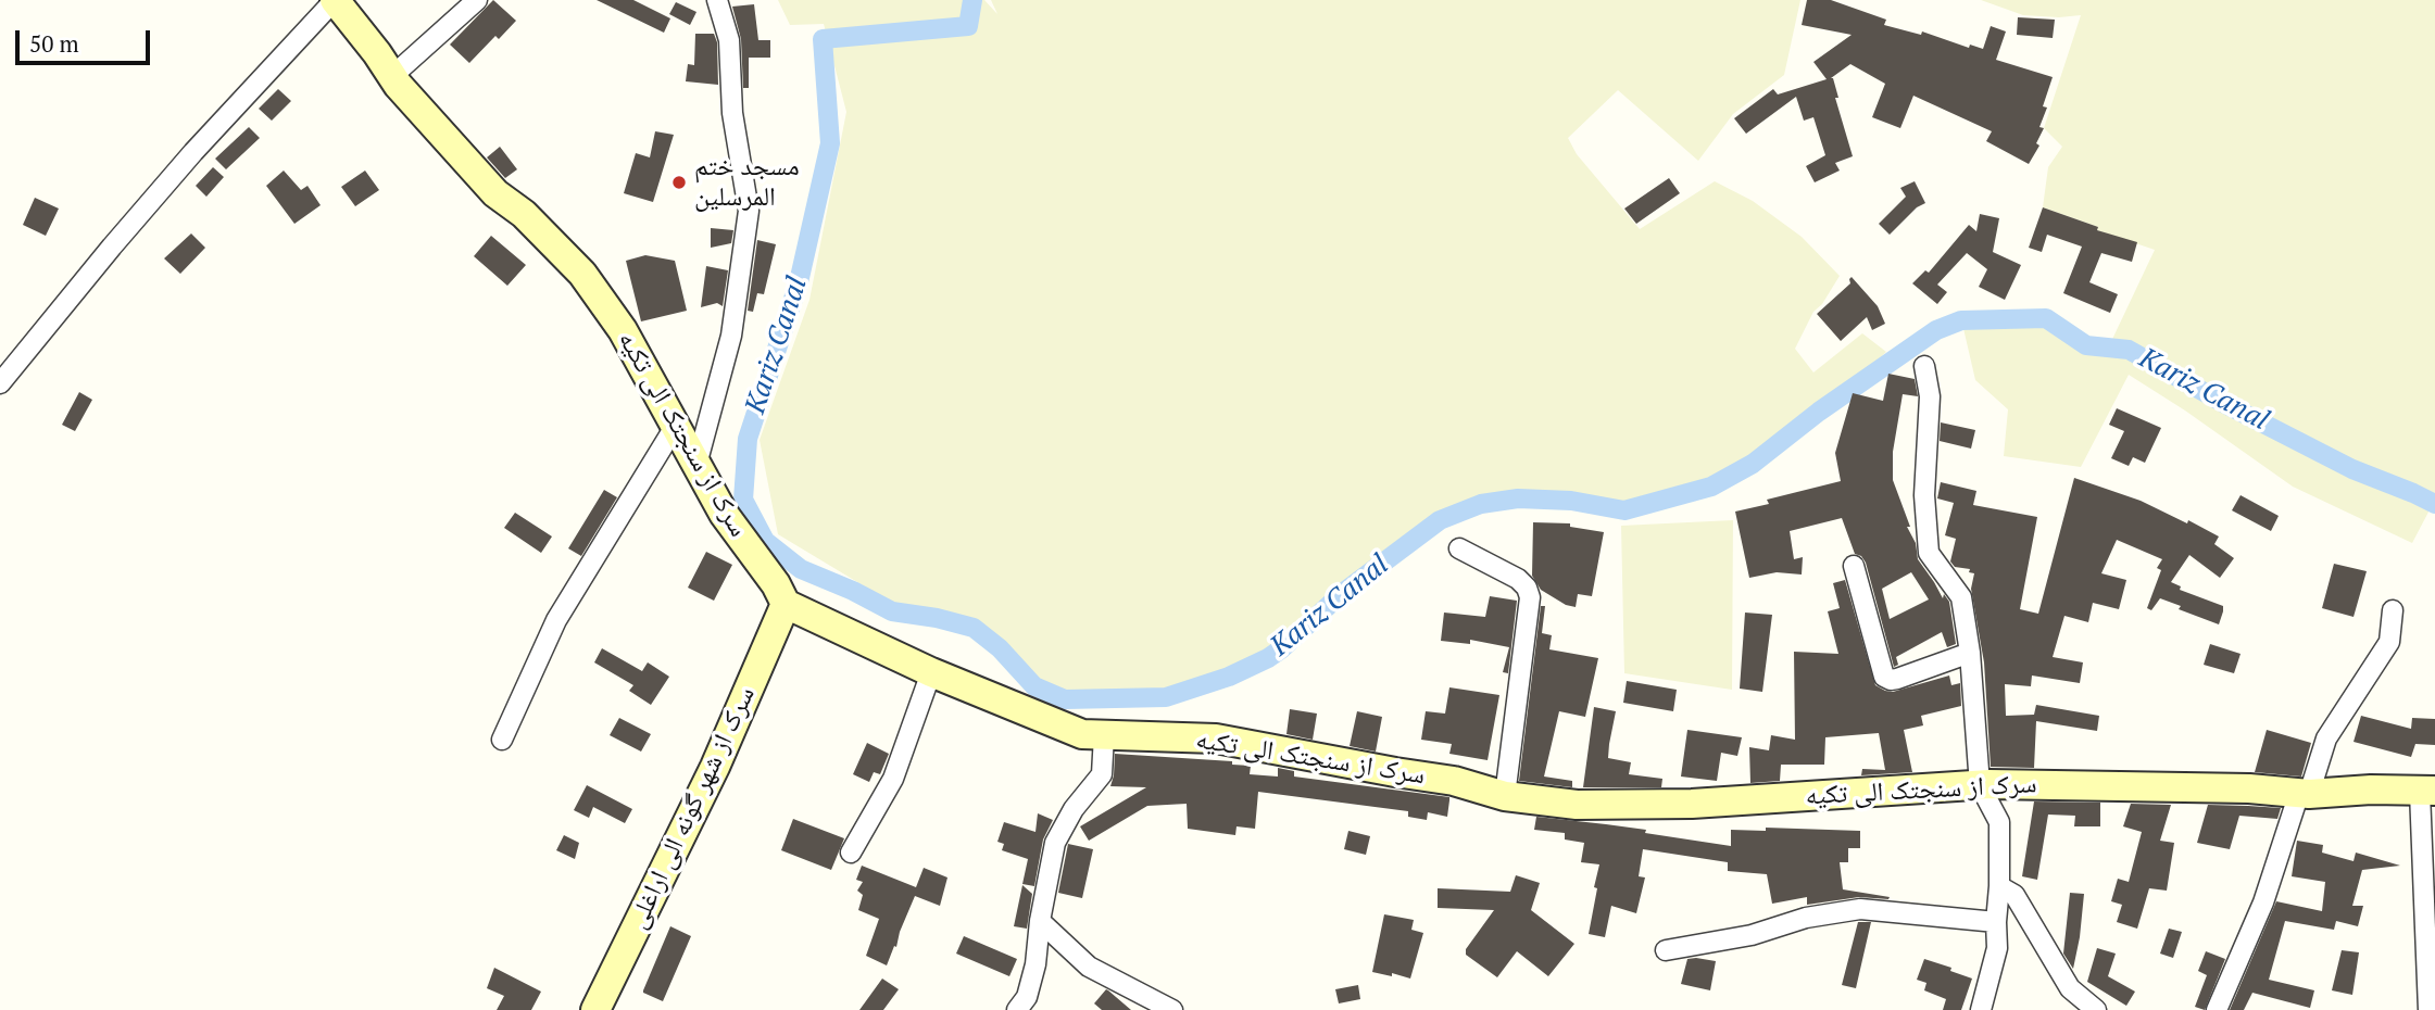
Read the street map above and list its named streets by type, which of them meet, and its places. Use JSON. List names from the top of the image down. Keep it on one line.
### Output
{"streets":{"street":["سرک از سنجتک الی تکیه","سرک از شهر گونه الی اراغلی"]},"crossings":[["سرک از سنجتک الی تکیه","سرک از شهر گونه الی اراغلی"]],"water":["Kariz Canal"],"places":["مسجد ختم المرسلین"],"scale_bar":"50 m"}
